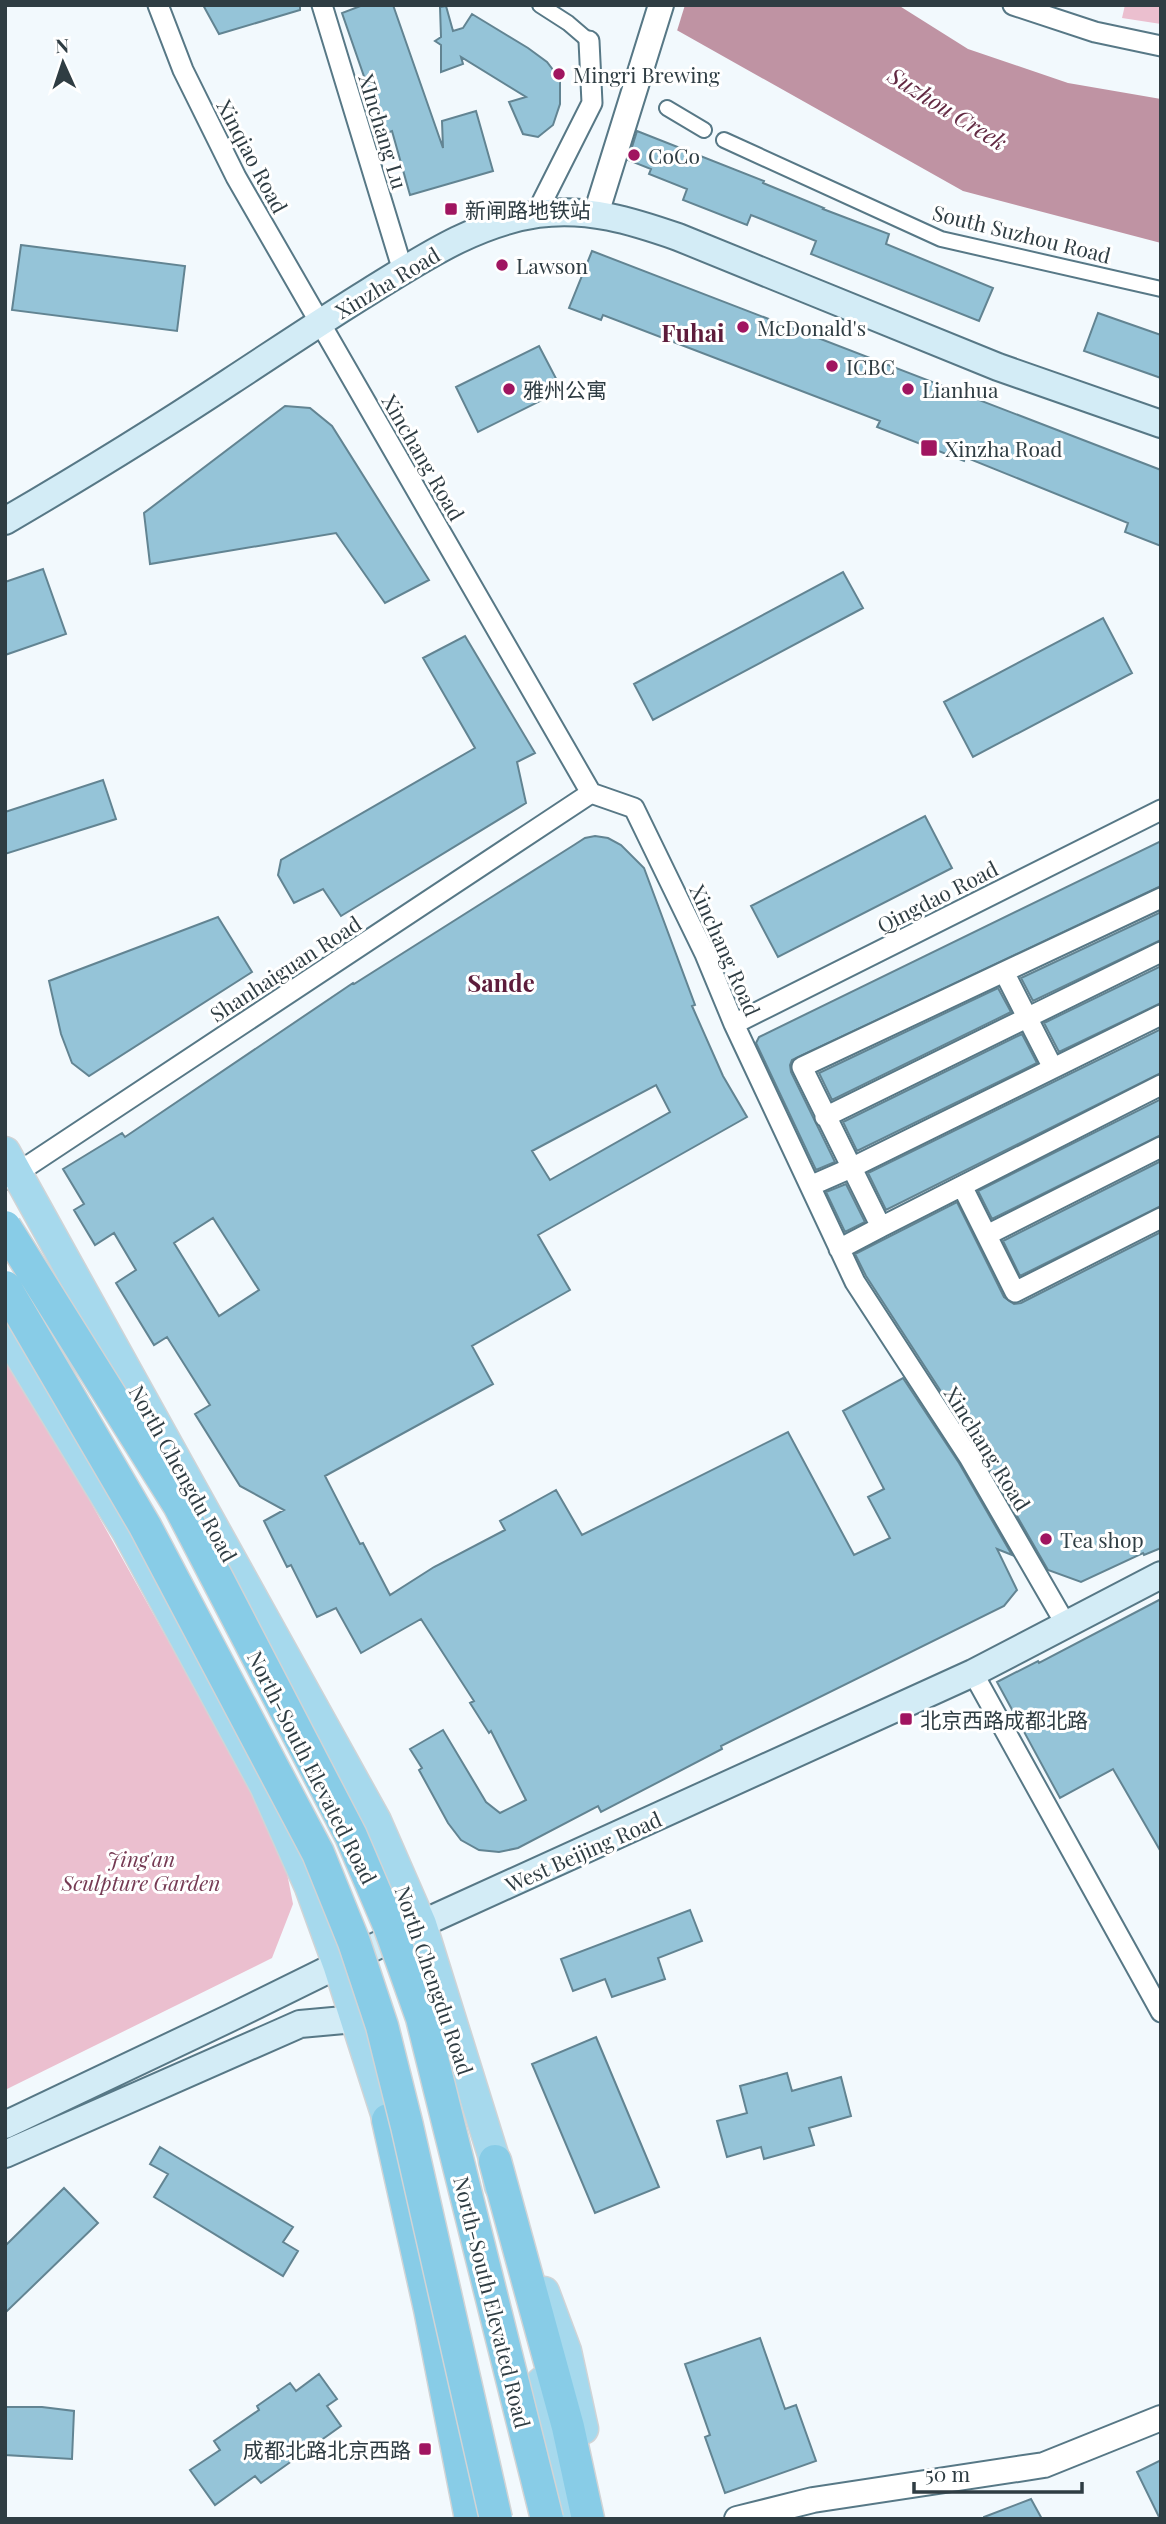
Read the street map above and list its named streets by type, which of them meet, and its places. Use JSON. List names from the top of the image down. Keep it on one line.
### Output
{"streets":{"highway":["North-South Elevated Road"],"main road":["Xinzha Road","North Chengdu Road","West Beijing Road"],"street":["XInchang Lu","Xinqiao Road","South Suzhou Road","Xinchang Road","Qingdao Road","Shanhaiguan Road"]},"crossings":[["XInchang Lu","Xinzha Road"],["Xinqiao Road","Xinzha Road"],["Xinqiao Road","Xinchang Road"],["Xinzha Road","Xinchang Road"],["Xinchang Road","Qingdao Road"],["Xinchang Road","Shanhaiguan Road"],["Xinchang Road","West Beijing Road"],["Shanhaiguan Road","North Chengdu Road"],["North Chengdu Road","West Beijing Road"]],"districts":["Fuhai","Sande"],"water":["Suzhou Creek"],"parks":["Jing'an Sculpture Garden"],"places":{"other":["Mingri Brewing","CoCo","Lawson","McDonald's","ICBC","雅州公寓","Lianhua","Tea shop"],"transit":["新闸路地铁站","Xinzha Road","北京西路成都北路","成都北路北京西路"]},"scale_bar":"50 m","north":"top"}
